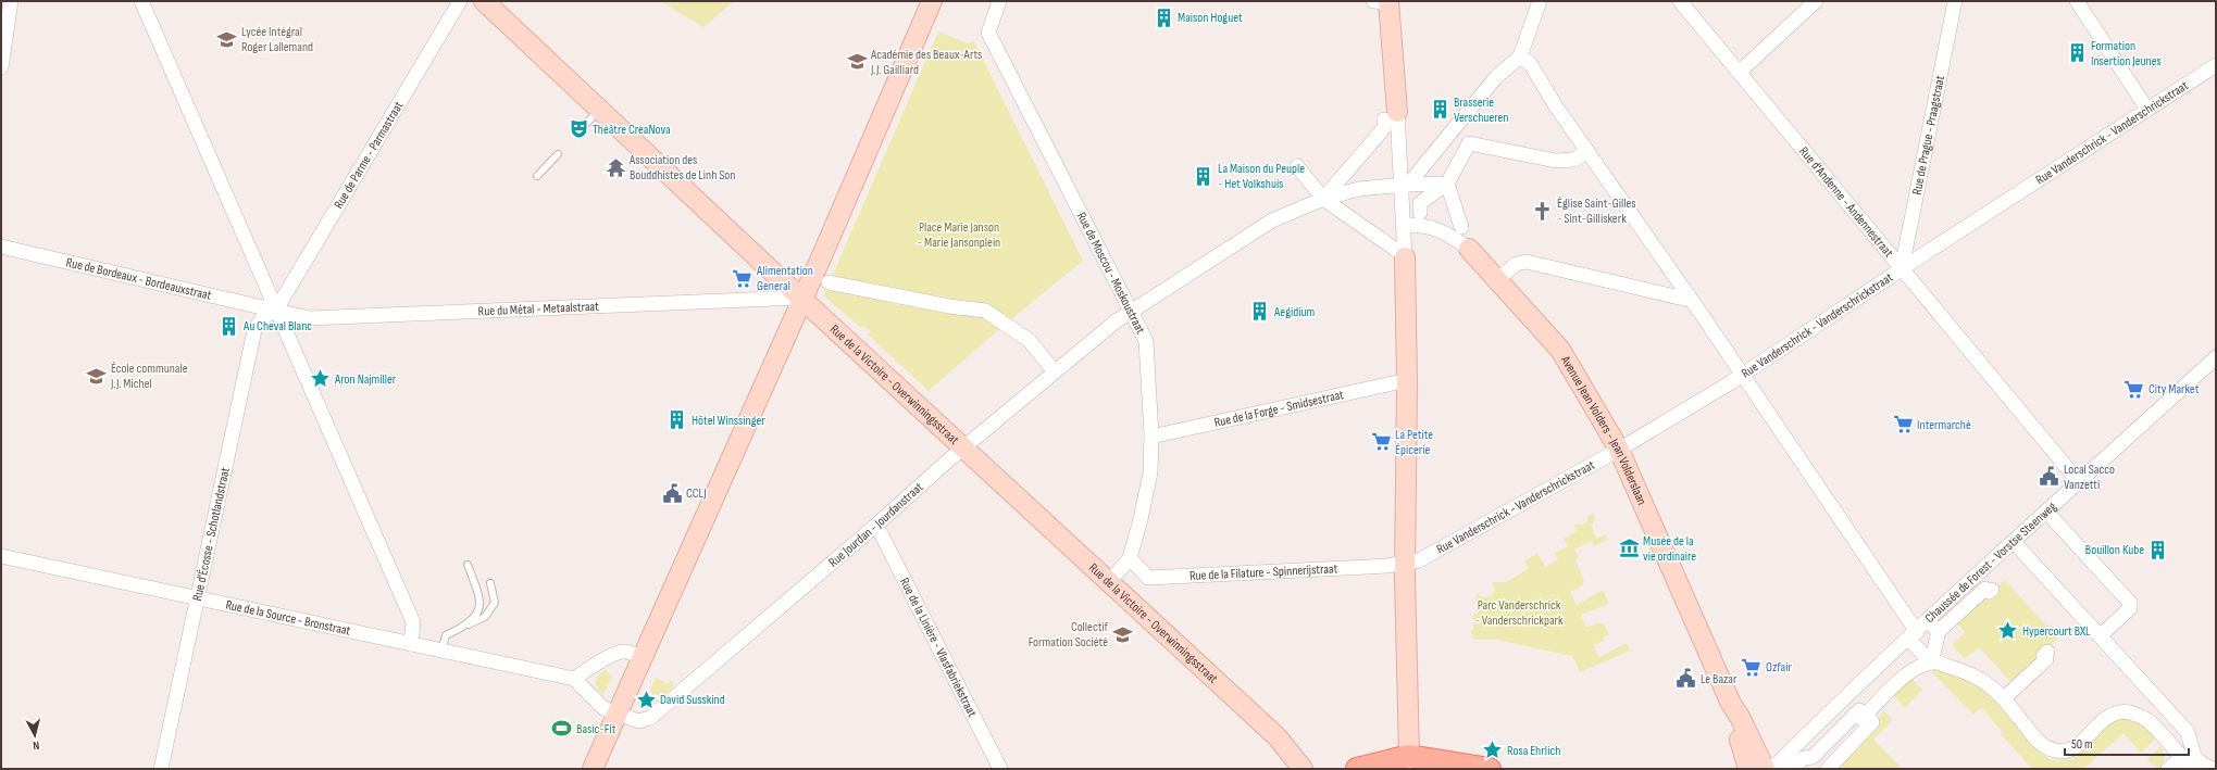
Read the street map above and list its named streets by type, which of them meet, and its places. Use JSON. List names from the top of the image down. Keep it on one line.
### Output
{"streets":{"street":["Rue Vanderschrick - Vanderschrickstraat","Rue de Prague - Praagstraat","Rue de Parme - Parmastraat","Rue d'Andenne - Andennestraat","Rue de Moscou - Moskoustraat","Rue de Bordeaux - Bordeauxstraat","Rue du Métal - Metaalstraat","Rue de la Victoire - Overwinningsstraat","Rue de la Forge - Smidsestraat","Avenue Jean Volders - Jean Volderslaan","Rue Jourdan - Jourdanstraat","Rue d'Écosse - Schotlandstraat","Chaussée de Forest - Vorstse Steenweg","Rue de la Filature - Spinnerijstraat","Rue de la Source - Bronstraat","Rue de la Linière - Vlasfabriekstraat"]},"crossings":[["Rue Vanderschrick - Vanderschrickstraat","Rue de Prague - Praagstraat"],["Rue Vanderschrick - Vanderschrickstraat","Rue d'Andenne - Andennestraat"],["Rue Vanderschrick - Vanderschrickstraat","Avenue Jean Volders - Jean Volderslaan"],["Rue Vanderschrick - Vanderschrickstraat","Rue de la Filature - Spinnerijstraat"],["Rue de Prague - Praagstraat","Rue d'Andenne - Andennestraat"],["Rue de Parme - Parmastraat","Rue de Bordeaux - Bordeauxstraat"],["Rue de Parme - Parmastraat","Rue du Métal - Metaalstraat"],["Rue de Parme - Parmastraat","Rue d'Écosse - Schotlandstraat"],["Rue d'Andenne - Andennestraat","Chaussée de Forest - Vorstse Steenweg"],["Rue de Moscou - Moskoustraat","Rue de la Victoire - Overwinningsstraat"],["Rue de Moscou - Moskoustraat","Rue de la Forge - Smidsestraat"],["Rue de Moscou - Moskoustraat","Rue Jourdan - Jourdanstraat"],["Rue de Moscou - Moskoustraat","Rue de la Filature - Spinnerijstraat"],["Rue de Bordeaux - Bordeauxstraat","Rue du Métal - Metaalstraat"],["Rue de Bordeaux - Bordeauxstraat","Rue d'Écosse - Schotlandstraat"],["Rue du Métal - Metaalstraat","Rue de la Victoire - Overwinningsstraat"],["Rue du Métal - Metaalstraat","Rue d'Écosse - Schotlandstraat"],["Rue de la Victoire - Overwinningsstraat","Rue Jourdan - Jourdanstraat"],["Rue Jourdan - Jourdanstraat","Rue de la Source - Bronstraat"],["Rue Jourdan - Jourdanstraat","Rue de la Linière - Vlasfabriekstraat"],["Rue d'Écosse - Schotlandstraat","Rue de la Source - Bronstraat"]],"parks":["Place Marie Janson - Marie Jansonplein","Parc Vanderschrick - Vanderschrickpark"],"places":{"building":["Maison Hoguet","Formation Insertion Jeunes","Brasserie Verschueren","La Maison du Peuple - Het Volkshuis","Aegidium","Au Cheval Blanc","Hôtel Winssinger","Bouillon Kube"],"school or university":["Lycée Intégral Roger Lallemand","Académie des Beaux-Arts J.J. Gailliard","École communale J.J. Michel","Collectif Formation Société"],"theatre":["Théâtre CreaNova"],"temple":["Association des Bouddhistes de Linh Son"],"church":["Église Saint-Gilles - Sint-Gilliskerk"],"supermarket":["Alimentation General","City Market","Intermarché","La Petite Épicerie","Ozfair"],"place":["Aron Najmiller","Hypercourt BXL","David Susskind","Rosa Ehrlich"],"public building":["Local Sacco Vanzetti","CCLJ","Le Bazar"],"museum":["Musée de la vie ordinaire"],"sports":["Basic-Fit"]},"scale_bar":"50 m","north":"bottom"}
